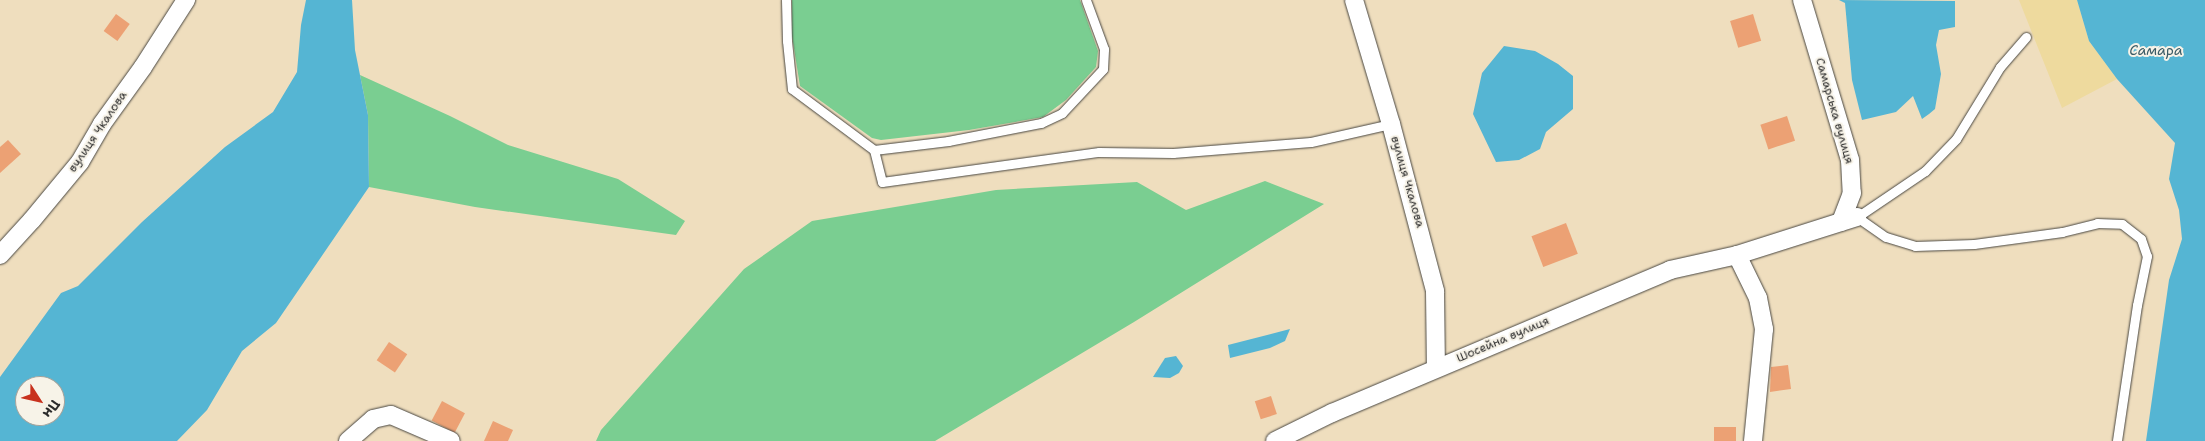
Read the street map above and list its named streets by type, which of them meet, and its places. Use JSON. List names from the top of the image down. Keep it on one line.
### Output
{"streets":{"street":["Самарська вулиця","вулиця Чкалова","Шосейна вулиця"]},"crossings":[["Самарська вулиця","Шосейна вулиця"],["вулиця Чкалова","Шосейна вулиця"]],"water":["Самара"],"north":"bottom right"}
